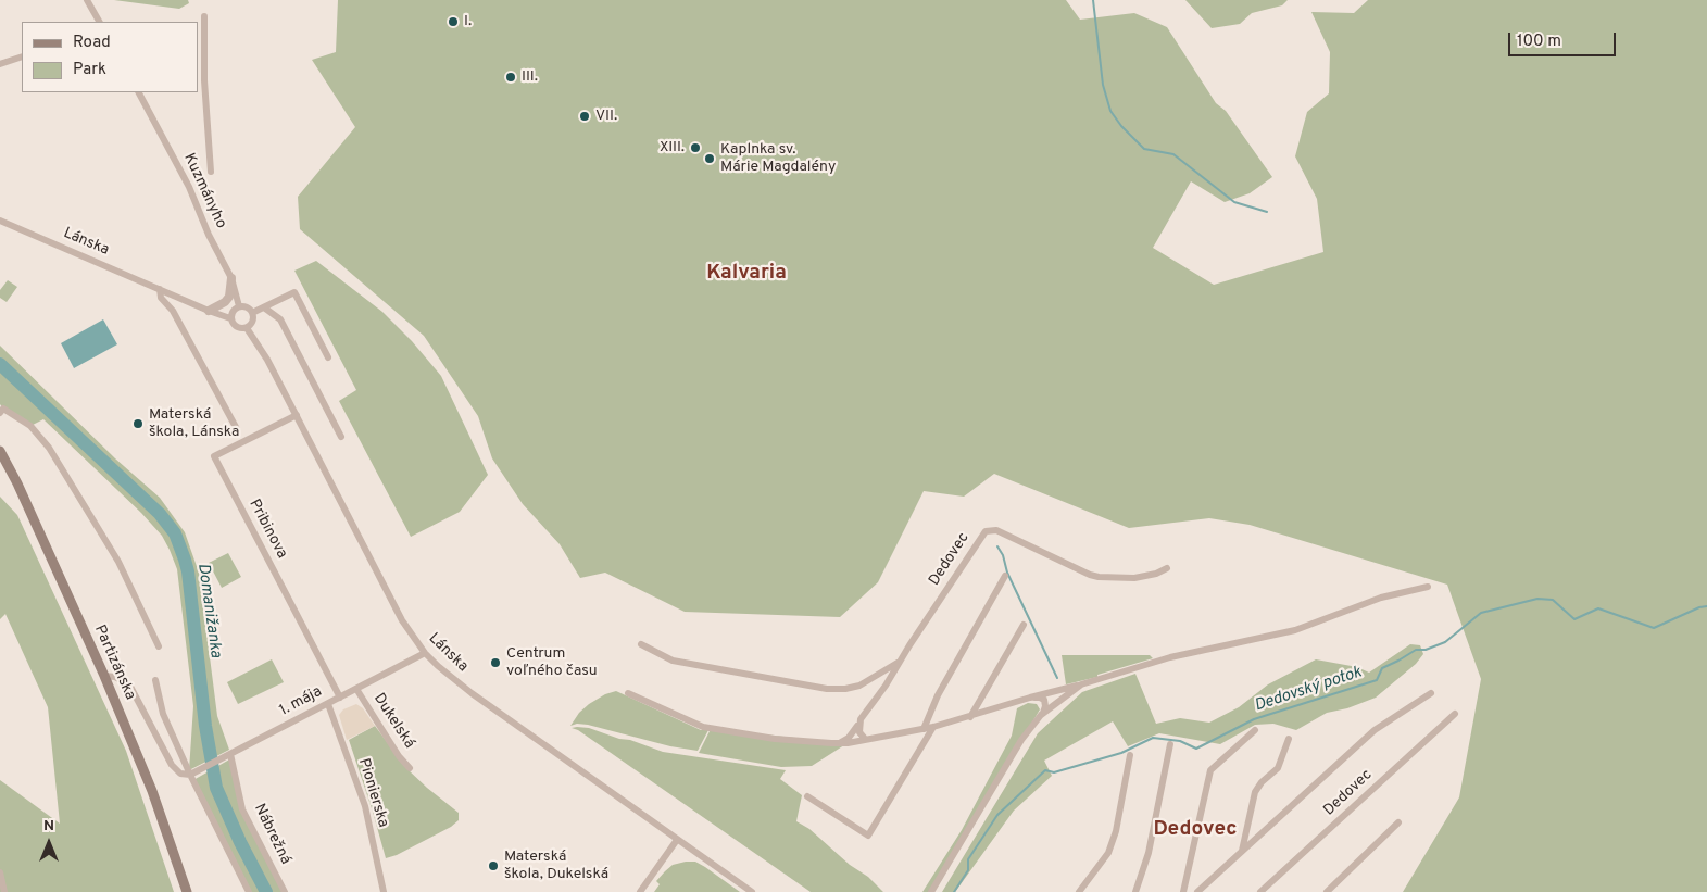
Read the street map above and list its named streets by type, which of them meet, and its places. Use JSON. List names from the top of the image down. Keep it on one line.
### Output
{"streets":{"main road":["Partizánska"],"street":["Kuzmányho","Lánska","Pribinova","Dedovec","1. mája","Dukelská","Pionierska","Nábrežná"]},"crossings":[["Kuzmányho","Lánska"],["Lánska","Pribinova"],["Lánska","1. mája"],["Pribinova","1. mája"],["1. mája","Dukelská"],["1. mája","Pionierska"],["1. mája","Nábrežná"]],"districts":["Kalvaria","Dedovec"],"water":["Domanižanka","Dedovský potok"],"places":["I.","III.","VII.","XIII.","Kaplnka sv. Márie Magdalény","Materská škola, Lánska","Centrum voľného času","Materská škola, Dukelská"],"legend":["Road","Park"],"scale_bar":"100 m","north":"top"}
